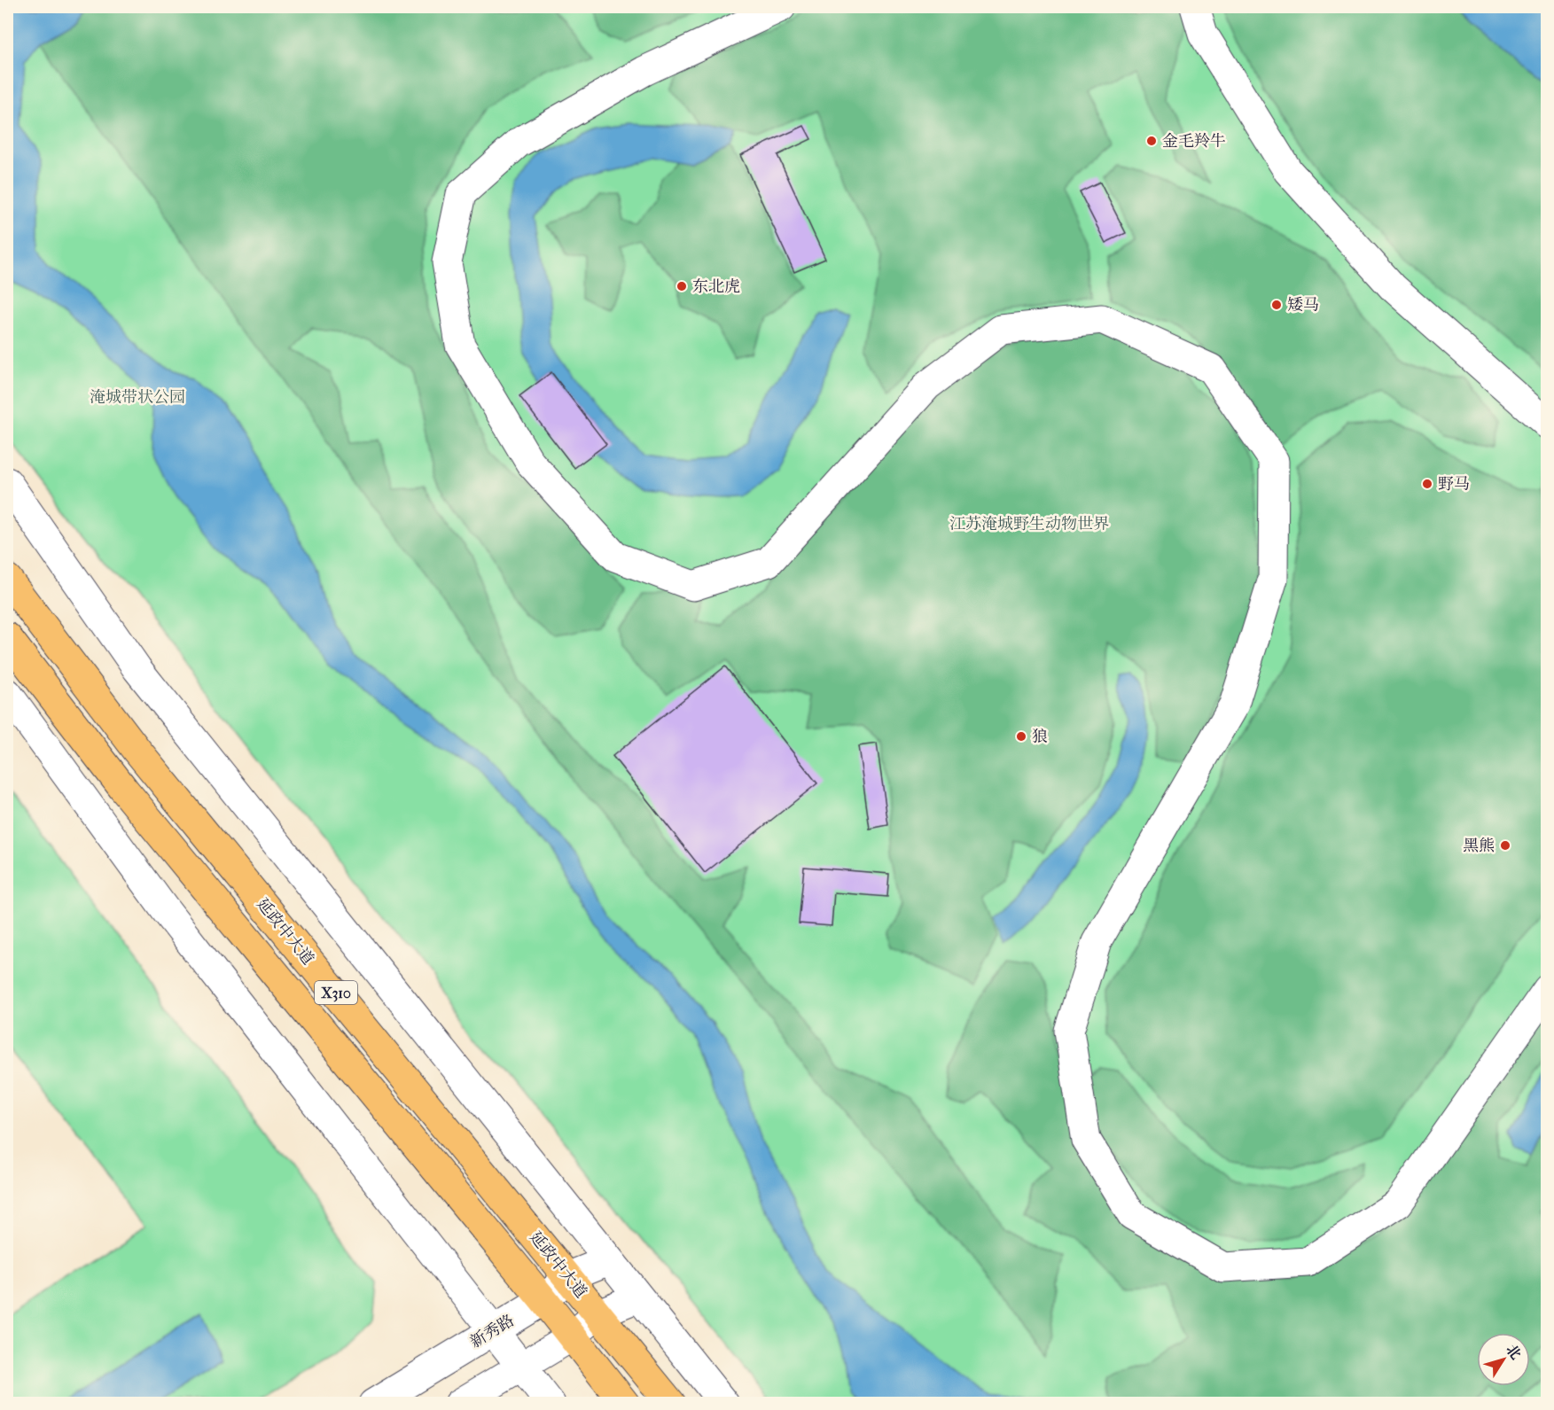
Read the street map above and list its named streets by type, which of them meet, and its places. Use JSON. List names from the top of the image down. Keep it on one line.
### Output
{"streets":{"main road":["延政中大道","X310"],"street":["新秀路"]},"crossings":[["延政中大道","新秀路"],["X310","新秀路"]],"parks":["淹城带状公园","江苏淹城野生动物世界"],"places":["金毛羚牛","东北虎","矮马","野马","狼","黑熊"],"north":"top right"}
